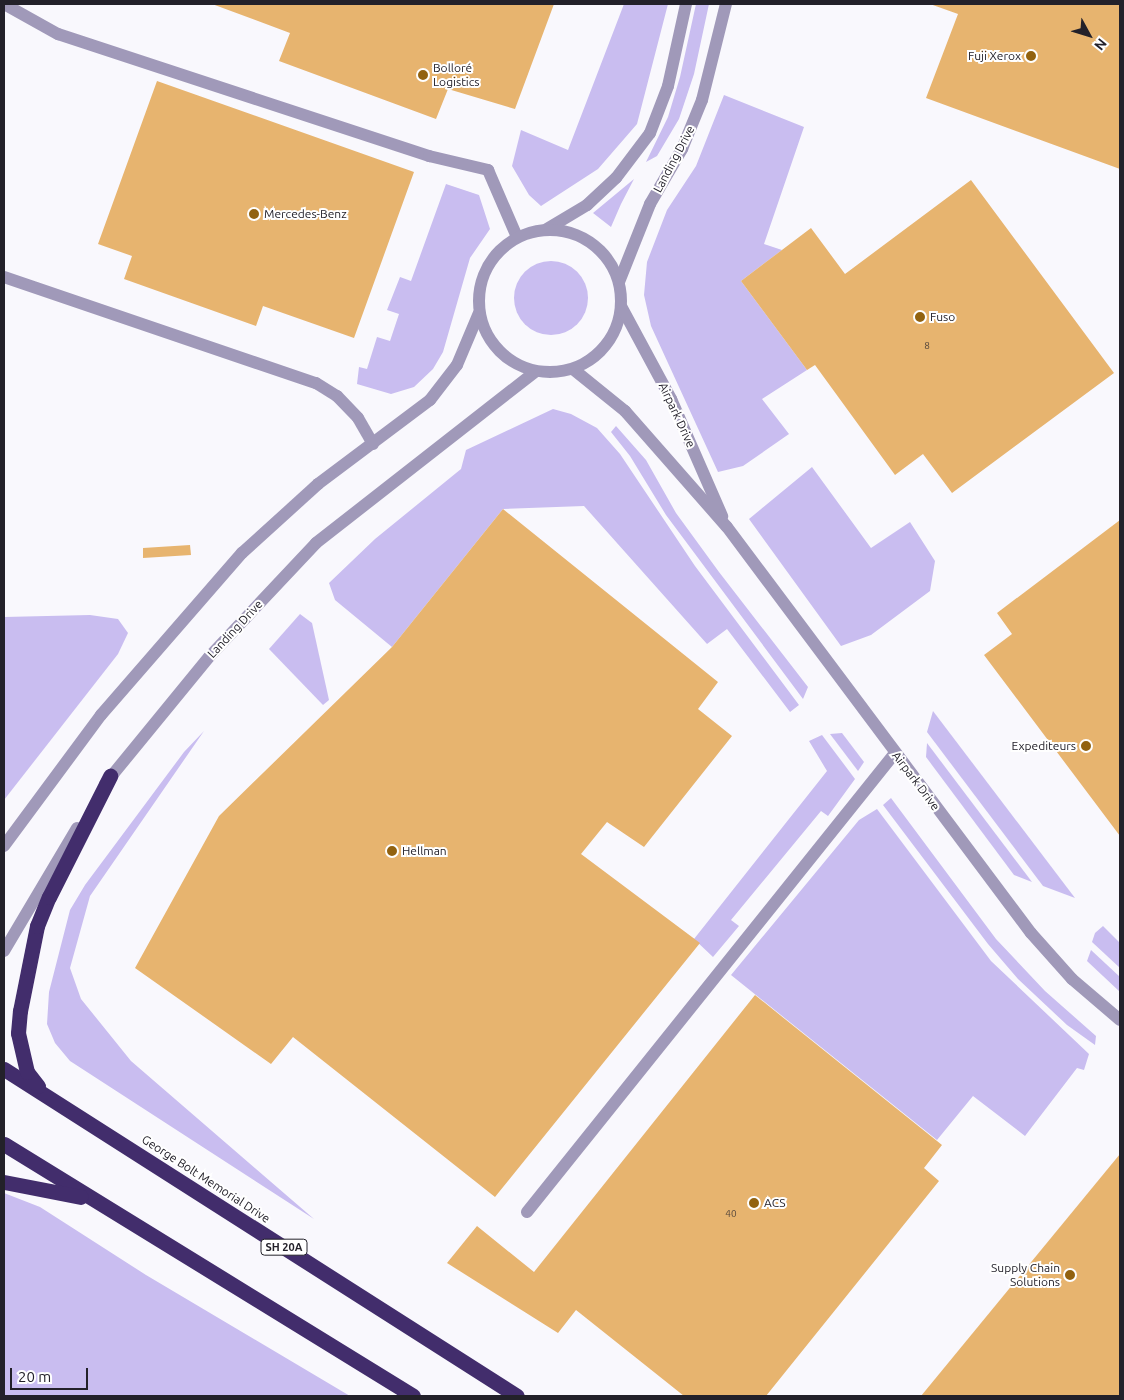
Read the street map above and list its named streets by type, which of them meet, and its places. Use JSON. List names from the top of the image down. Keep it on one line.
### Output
{"streets":{"highway":["George Bolt Memorial Drive","SH 20A"],"street":["Landing Drive","Airpark Drive"]},"crossings":[["Landing Drive","Airpark Drive"]],"places":["Fuji Xerox","Bolloré Logistics","Mercedes-Benz","Fuso","Expediteurs","Hellman","ACS","Supply Chain Solutions"],"house_numbers":["8","40"],"scale_bar":"20 m","north":"bottom right"}
